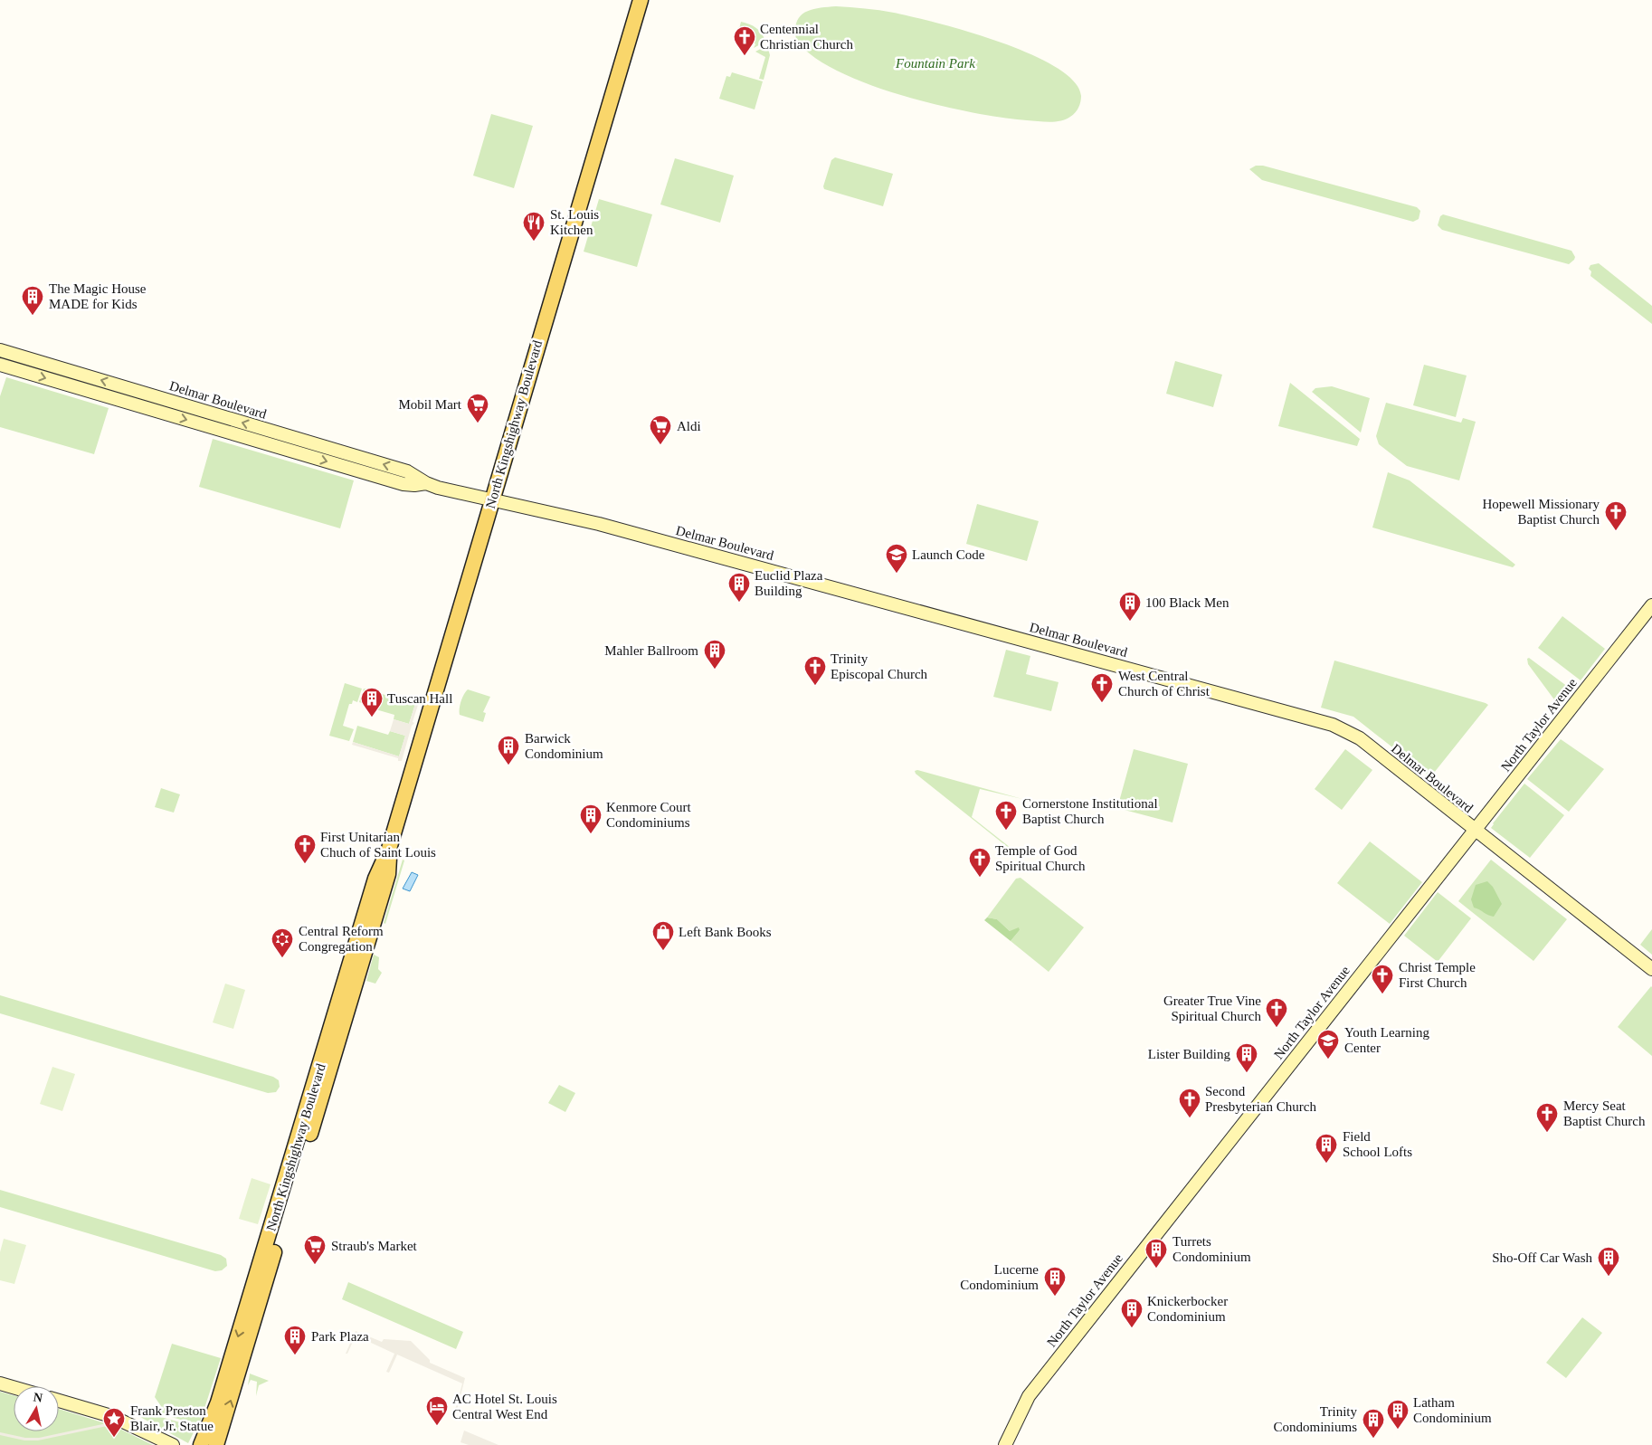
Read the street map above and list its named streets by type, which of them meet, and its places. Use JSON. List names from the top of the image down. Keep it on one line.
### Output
{"streets":{"main road":["Delmar Boulevard","North Kingshighway Boulevard","North Taylor Avenue"]},"crossings":[["Delmar Boulevard","North Kingshighway Boulevard"],["Delmar Boulevard","North Taylor Avenue"]],"parks":["Fountain Park"],"places":{"church":["Centennial Christian Church","Hopewell Missionary Baptist Church","Trinity Episcopal Church","West Central Church of Christ","Cornerstone Institutional Baptist Church","First Unitarian Chuch of Saint Louis","Temple of God Spiritual Church","Christ Temple First Church","Greater True Vine Spiritual Church","Second Presbyterian Church","Mercy Seat Baptist Church"],"restaurant":["St. Louis Kitchen"],"building":["The Magic House MADE for Kids","Euclid Plaza Building","100 Black Men","Mahler Ballroom","Tuscan Hall","Barwick Condominium","Kenmore Court Condominiums","Lister Building","Field School Lofts","Turrets Condominium","Sho-Off Car Wash","Lucerne Condominium","Knickerbocker Condominium","Park Plaza","Latham Condominium","Trinity Condominiums"],"supermarket":["Mobil Mart","Aldi","Straub's Market"],"school or university":["Launch Code","Youth Learning Center"],"shop":["Left Bank Books"],"synagogue":["Central Reform Congregation"],"hotel":["AC Hotel St. Louis Central West End"],"place":["Frank Preston Blair, Jr. Statue"]},"north":"top"}
